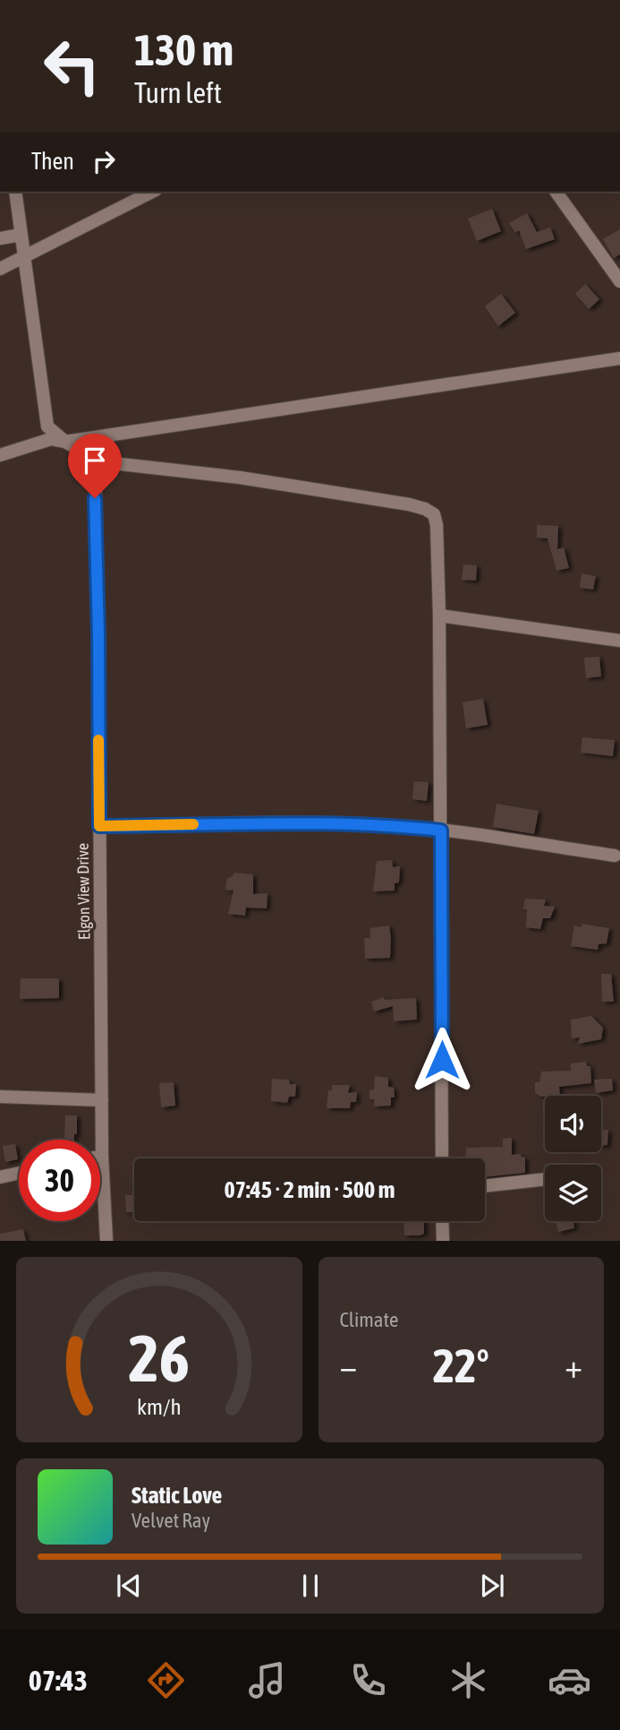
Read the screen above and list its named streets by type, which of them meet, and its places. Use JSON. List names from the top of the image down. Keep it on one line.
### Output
{"streets":{"street":["Elgon View Drive"]},"page":{"turn":["130 m","Turn left"],"then":"Then","limit":"30","trip":"07:45 · 2 min · 500 m","tile":"Climate","heat":["−","22°","+"],"song":["Static Love","Velvet Ray"],"tabs":"07:43","gauge":["26","km/h"]}}
